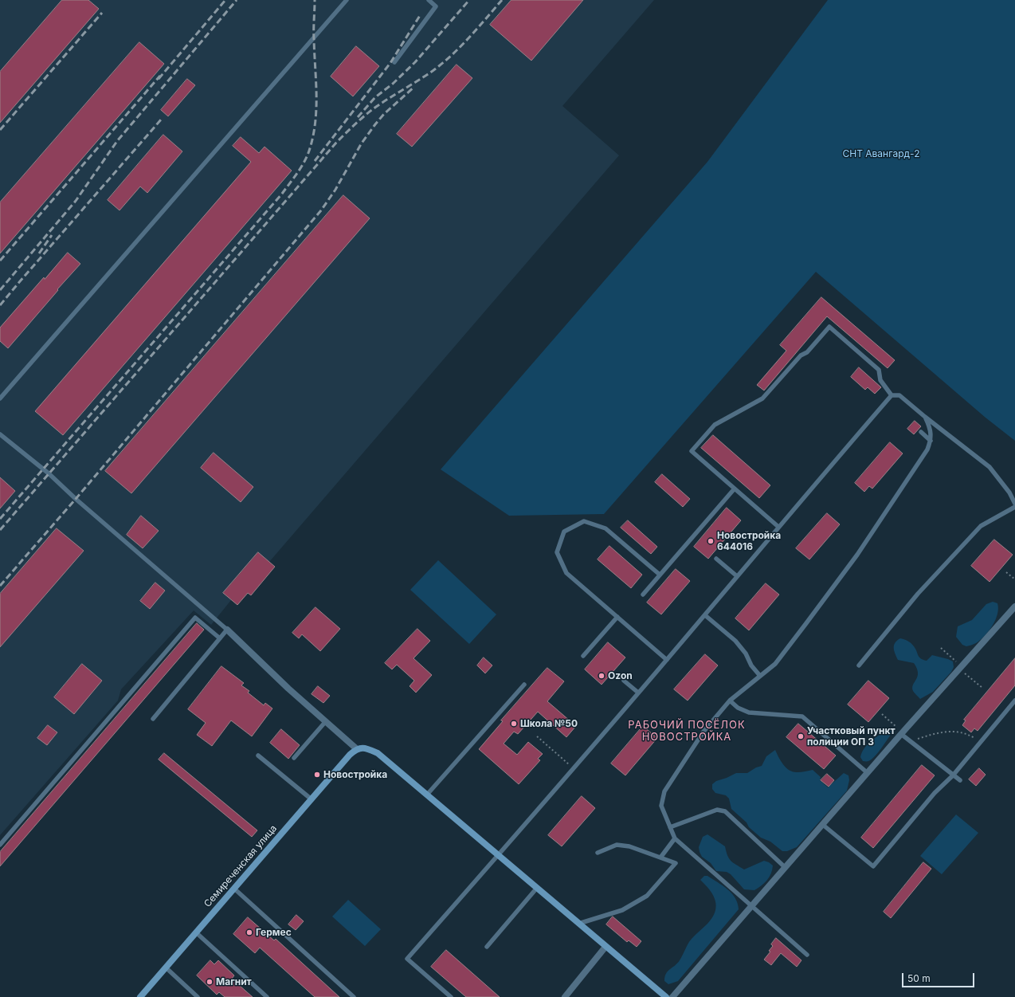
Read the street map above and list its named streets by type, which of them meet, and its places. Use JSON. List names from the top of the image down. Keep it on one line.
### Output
{"streets":{"street":["Семиреченская улица"]},"districts":["РАБОЧИЙ ПОСЁЛОК НОВОСТРОЙКА"],"parks":["СНТ Авангард-2"],"places":["Новостройка 644016","Ozon","Школа №50","Участковый пункт полиции ОП 3","Новостройка","Гермес","Магнит"],"scale_bar":"50 m"}
